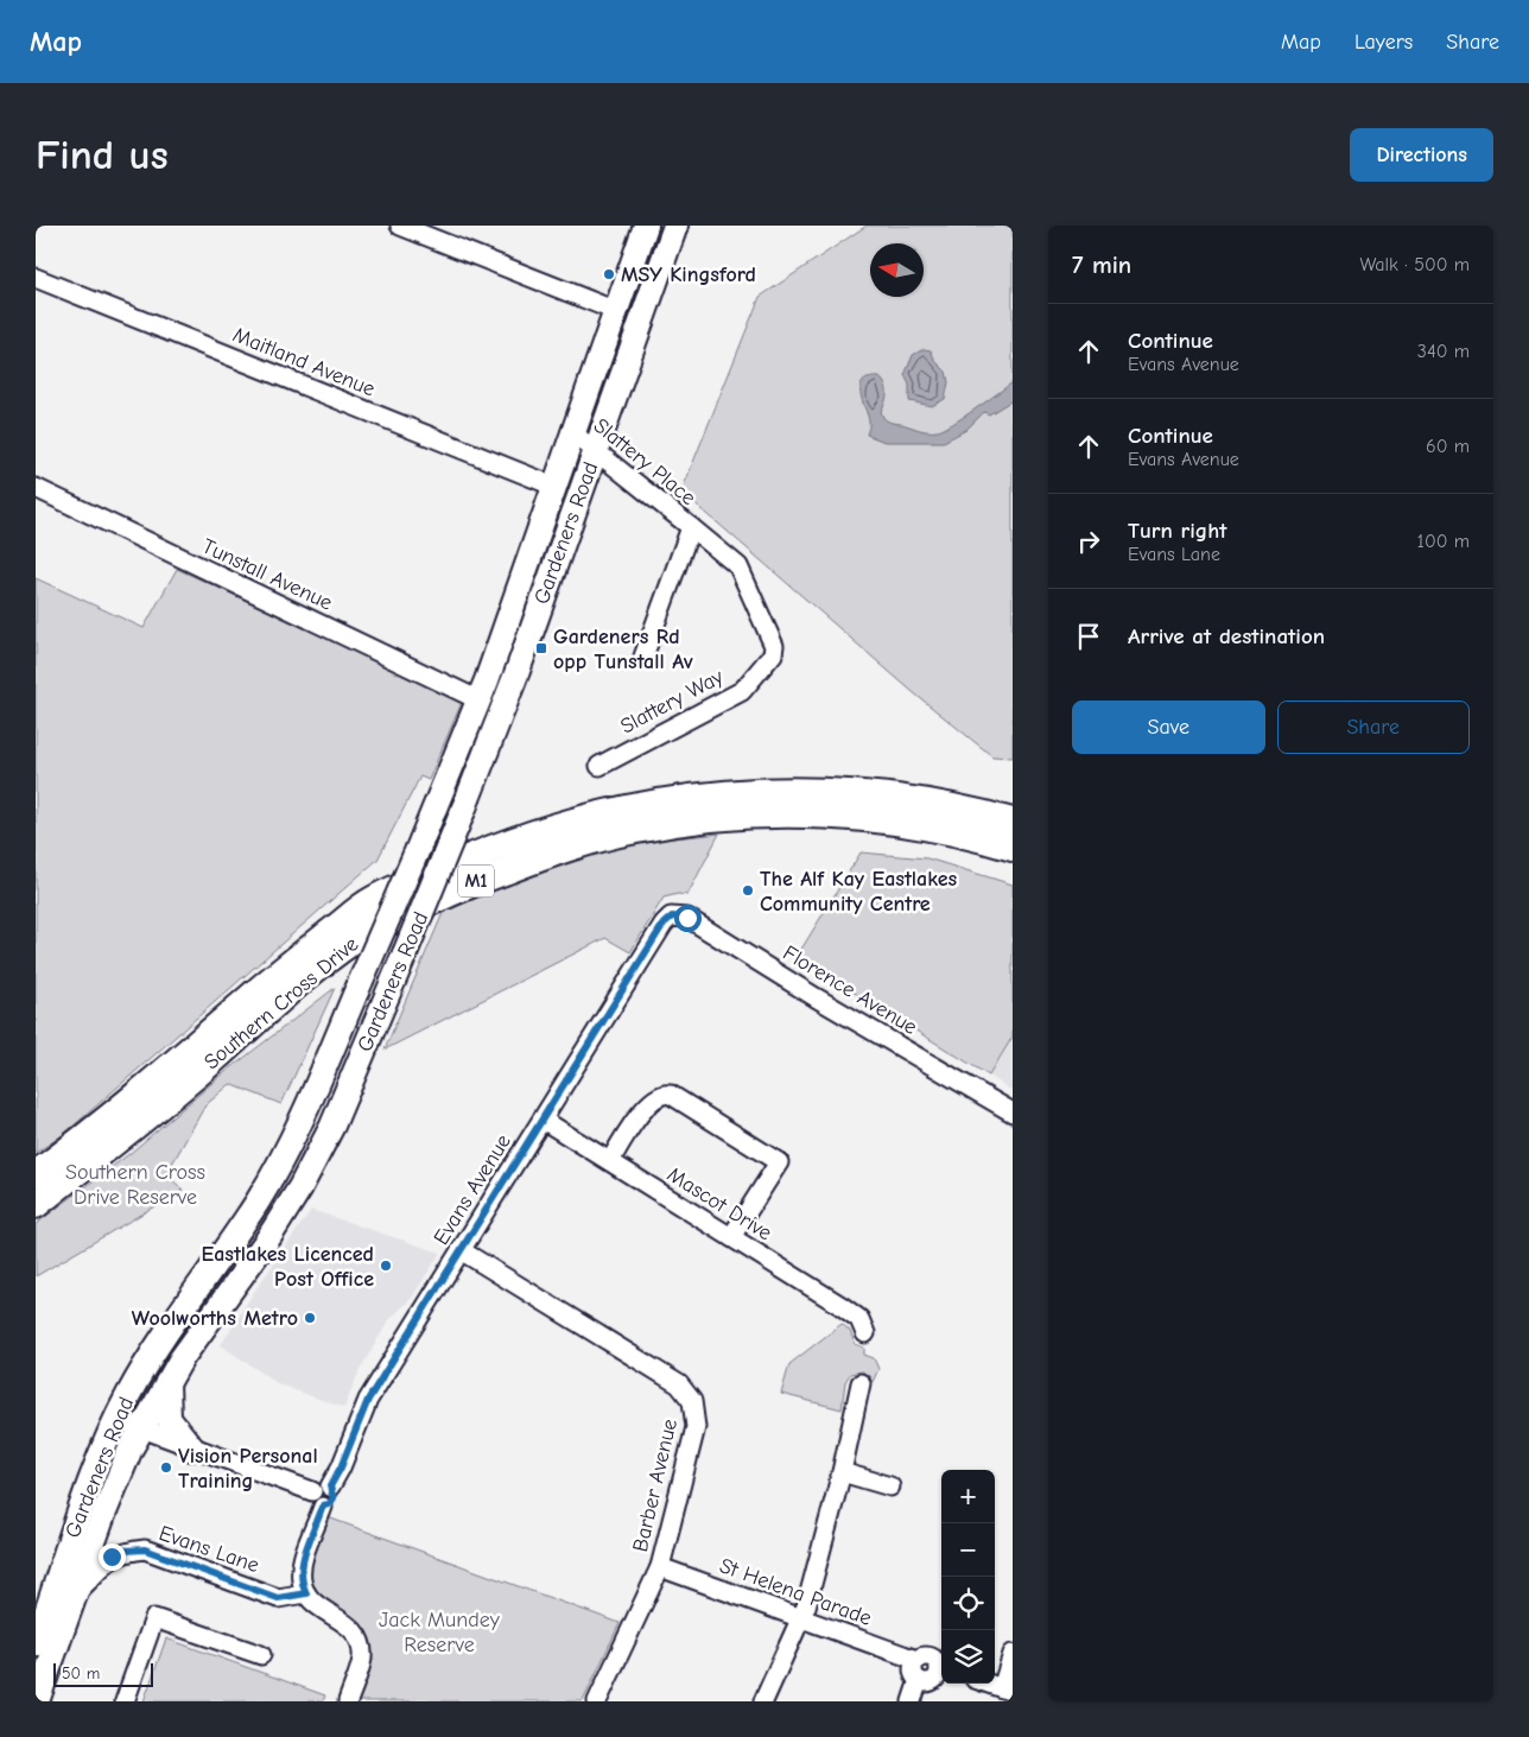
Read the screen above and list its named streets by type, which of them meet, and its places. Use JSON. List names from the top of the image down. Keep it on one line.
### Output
{"streets":{"highway":["M1","Southern Cross Drive"],"main road":["Gardeners Road"],"street":["Maitland Avenue","Slattery Place","Tunstall Avenue","Slattery Way","Florence Avenue","Evans Avenue","Mascot Drive","Barber Avenue","Evans Lane","St Helena Parade"]},"crossings":[["Maitland Avenue","Gardeners Road"],["Slattery Place","Gardeners Road"],["Slattery Place","Slattery Way"],["Gardeners Road","Tunstall Avenue"],["Gardeners Road","Evans Lane"],["Florence Avenue","Evans Avenue"],["Evans Avenue","Mascot Drive"],["Evans Avenue","Barber Avenue"],["Evans Avenue","Evans Lane"],["Barber Avenue","St Helena Parade"]],"parks":["Southern Cross Drive Reserve","Jack Mundey Reserve"],"places":{"other":["MSY Kingsford","The Alf Kay Eastlakes Community Centre","Eastlakes Licenced Post Office","Woolworths Metro","Vision Personal Training"],"transit":["Gardeners Rd opp Tunstall Av"]},"scale_bar":"50 m","north":"left","page":{"header":"Map","nav":["Map","Layers","Share"],"buttons":["Directions",["Save","Share"]],"title":"Find us","heading":["7 min","Walk · 500 m"],"list":[["Continue","Evans Avenue","340 m"],["Continue","Evans Avenue","60 m"],["Turn right","Evans Lane","100 m"],"Arrive at destination"],"map_buttons":["+","−"],"scale":"50 m"}}
